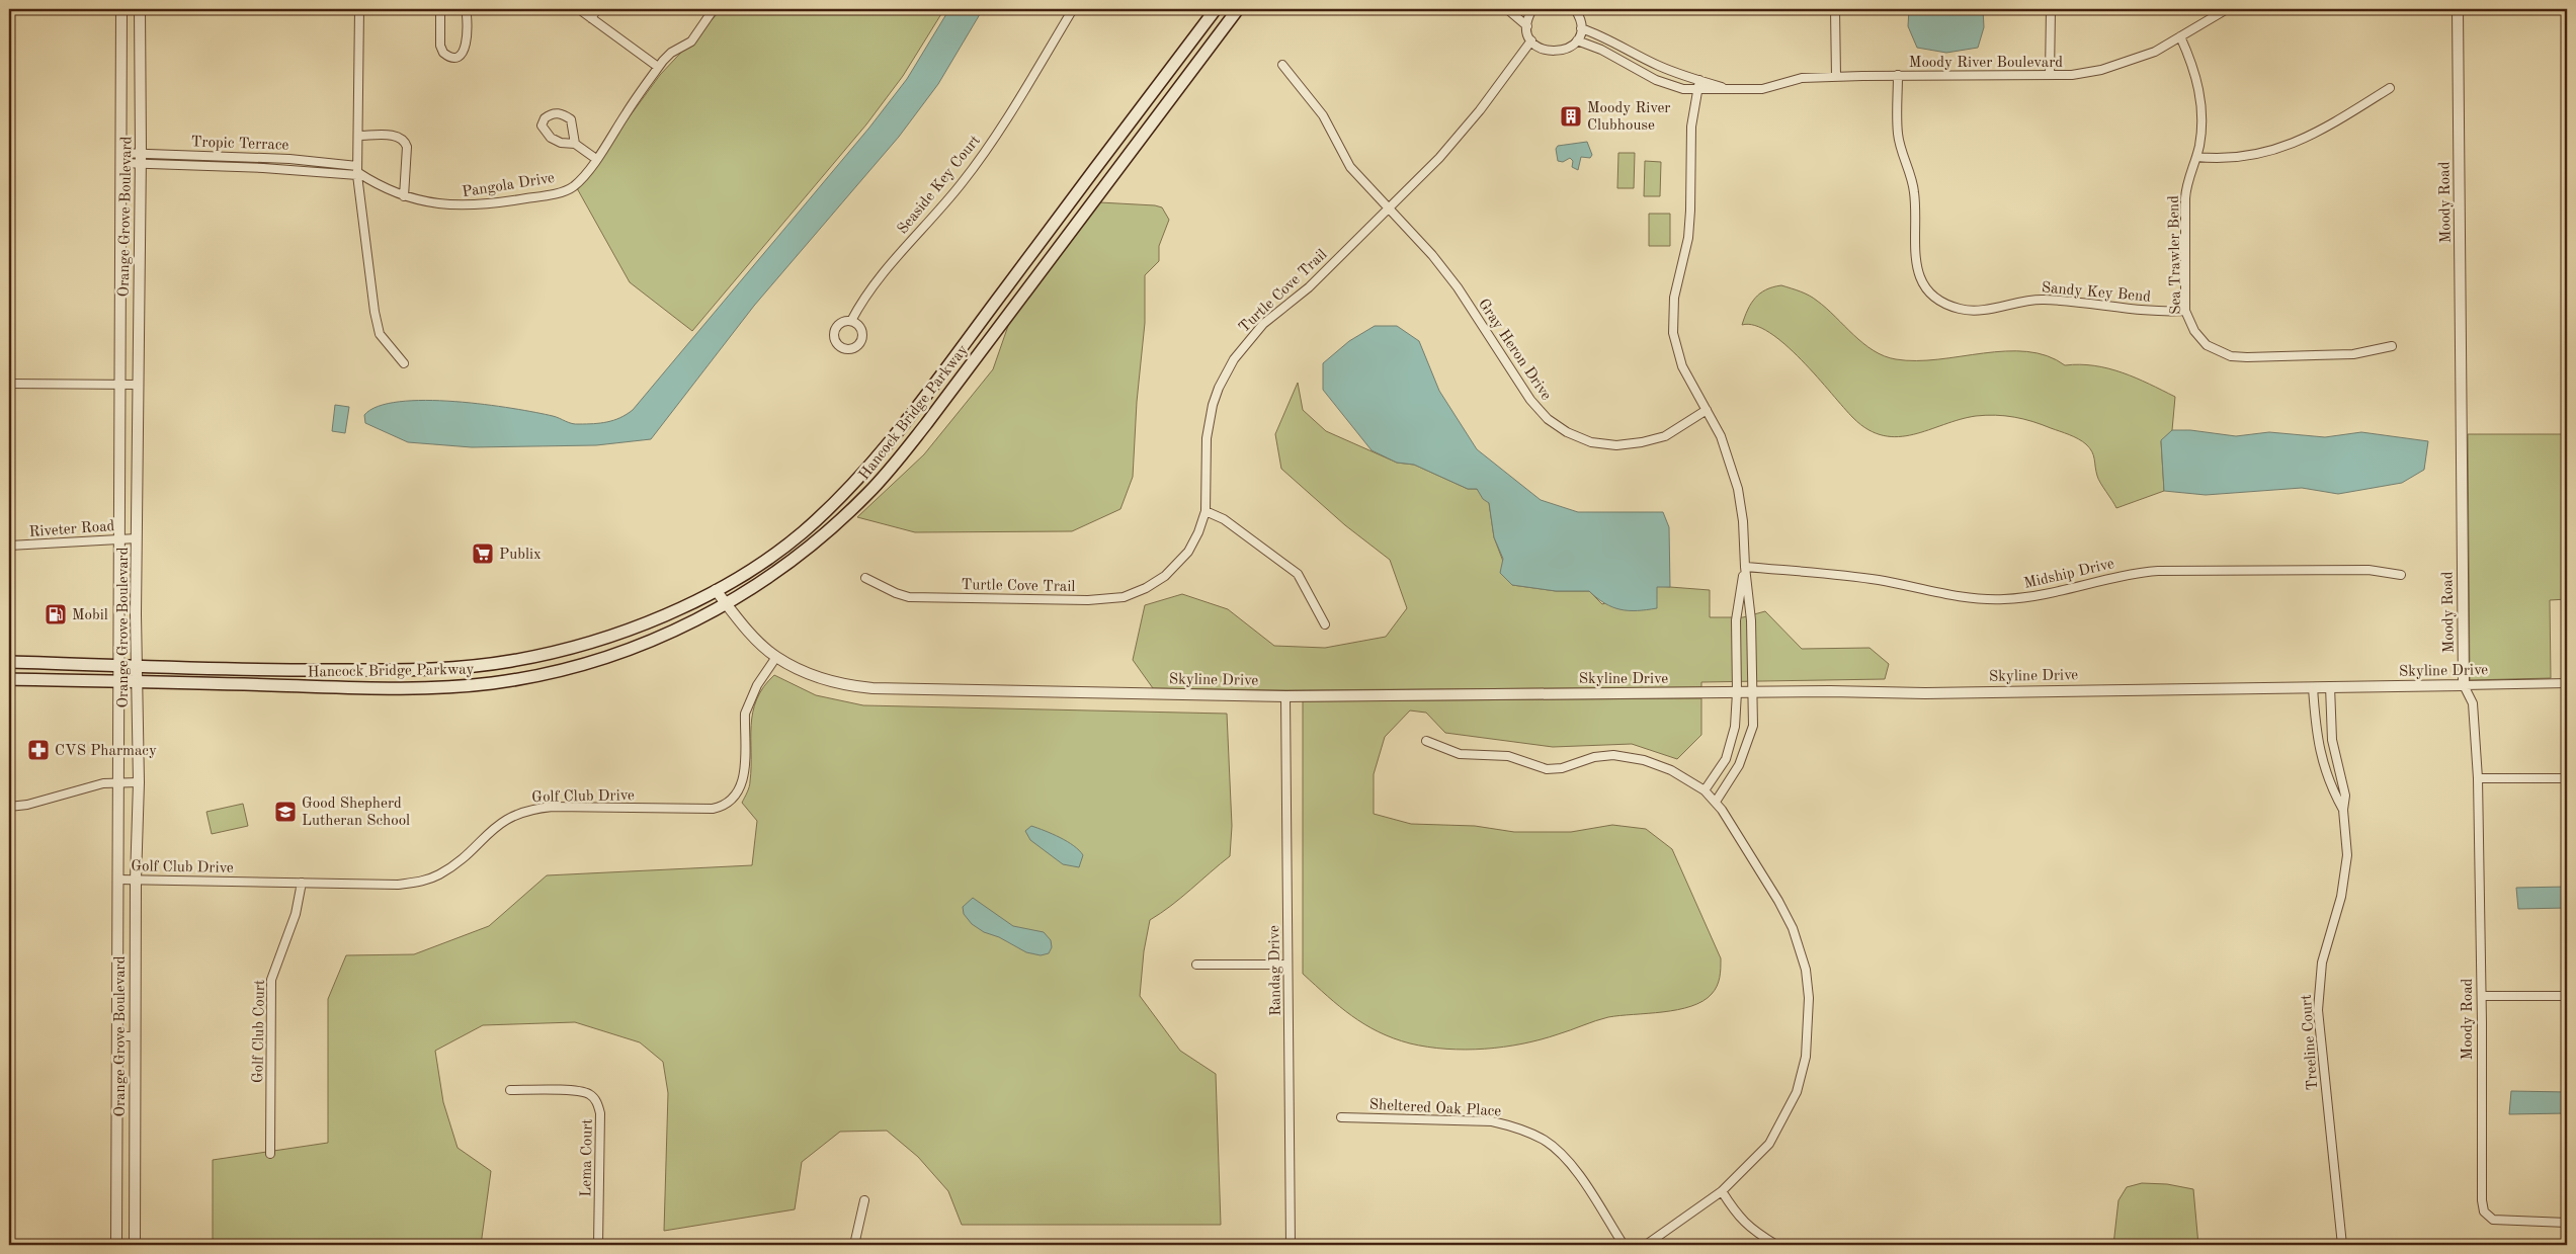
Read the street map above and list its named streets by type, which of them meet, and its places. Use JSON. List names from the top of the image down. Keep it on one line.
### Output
{"streets":{"main road":["Hancock Bridge Parkway"],"street":["Moody River Boulevard","Tropic Terrace","Pangola Drive","Seaside Key Court","Moody Road","Orange Grove Boulevard","Sea Trawler Bend","Turtle Cove Trail","Sandy Key Bend","Gray Heron Drive","Riveter Road","Midship Drive","Skyline Drive","Golf Club Drive","Randag Drive","Golf Club Court","Treeline Court","Sheltered Oak Place","Lema Court"]},"crossings":[["Moody River Boulevard","Sea Trawler Bend"],["Moody River Boulevard","Sandy Key Bend"],["Tropic Terrace","Pangola Drive"],["Tropic Terrace","Orange Grove Boulevard"],["Moody Road","Skyline Drive"],["Orange Grove Boulevard","Hancock Bridge Parkway"],["Orange Grove Boulevard","Riveter Road"],["Orange Grove Boulevard","Golf Club Drive"],["Sea Trawler Bend","Sandy Key Bend"],["Turtle Cove Trail","Gray Heron Drive"],["Hancock Bridge Parkway","Skyline Drive"],["Skyline Drive","Golf Club Drive"],["Skyline Drive","Randag Drive"],["Skyline Drive","Treeline Court"],["Golf Club Drive","Golf Club Court"]],"places":{"building":["Moody River Clubhouse"],"supermarket":["Publix"],"fuel station":["Mobil"],"pharmacy":["CVS Pharmacy"],"school or university":["Good Shepherd Lutheran School"]}}
